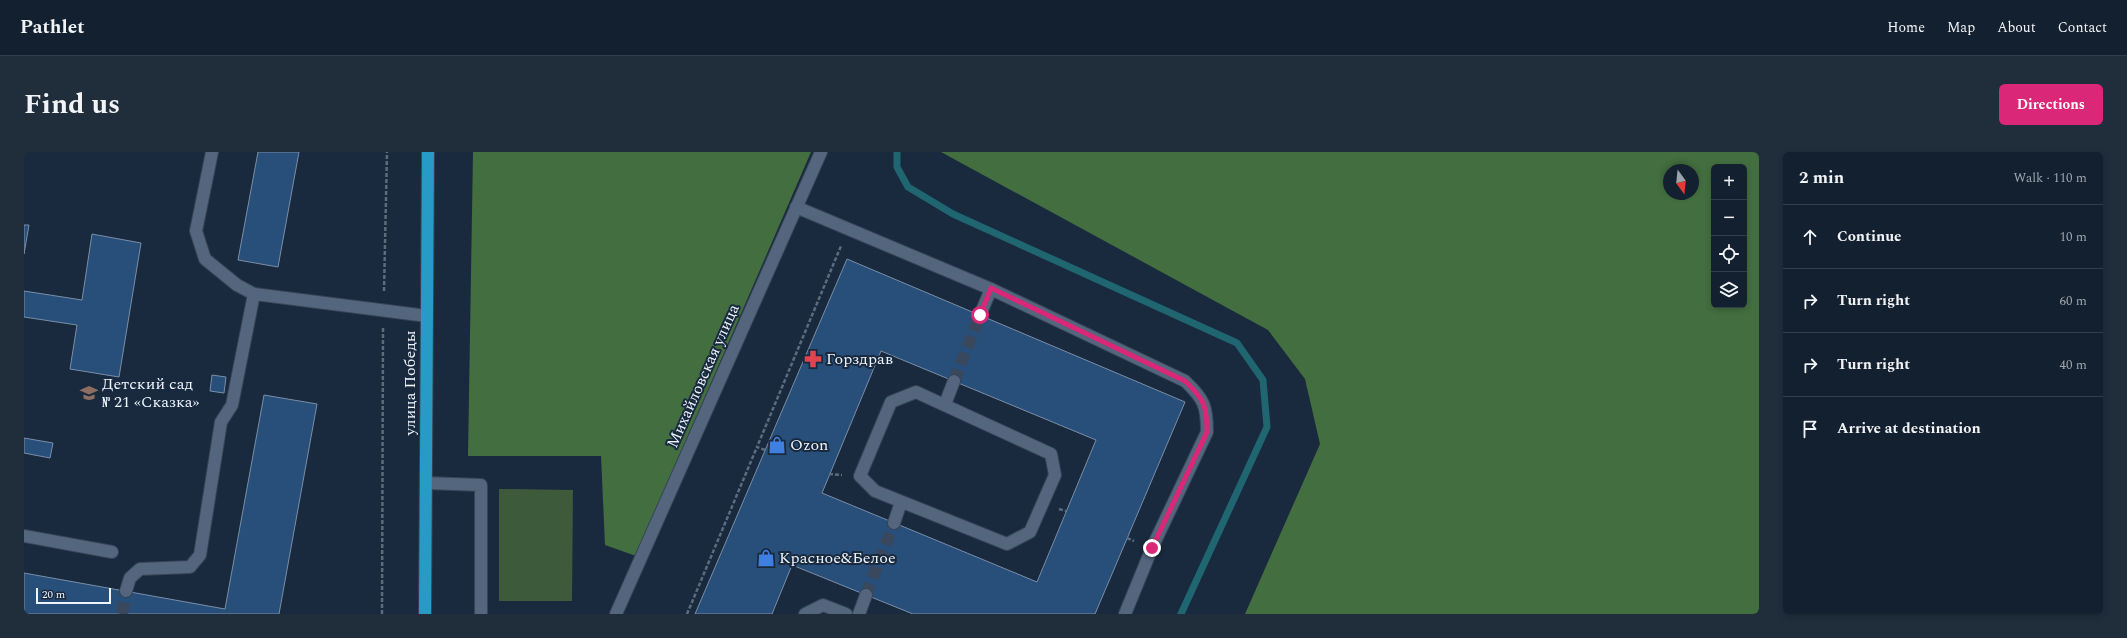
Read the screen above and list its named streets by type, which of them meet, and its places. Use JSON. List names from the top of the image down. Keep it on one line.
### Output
{"streets":{"main road":["улица Победы"],"street":["Михайловская улица"]},"places":{"pharmacy":["Горздрав"],"school or university":["Детский сад № 21 «Сказка»"],"shop":["Ozon","Красное&Белое"]},"scale_bar":"20 m","north":"bottom","page":{"header":"Pathlet","nav":["Home","Map","About","Contact"],"title":"Find us","buttons":"Directions","heading":["2 min","Walk · 110 m"],"map_buttons":["+","−"],"list":[["Continue","10 m"],["Turn right","60 m"],["Turn right","40 m"],"Arrive at destination"],"scale":"20 m"}}
